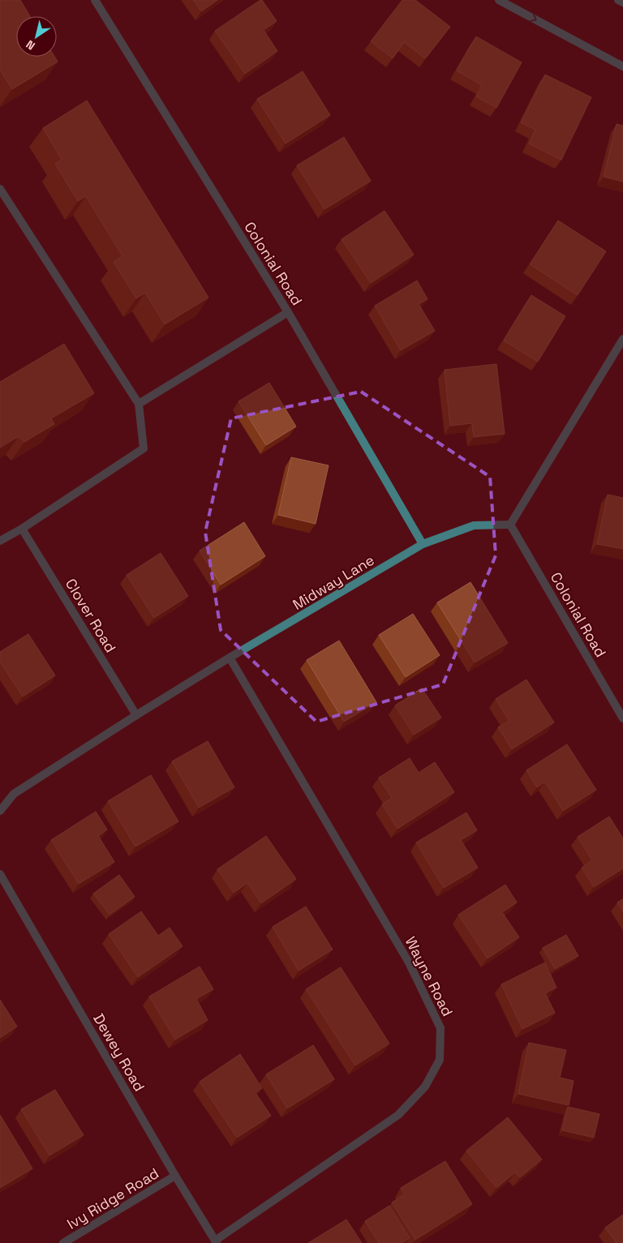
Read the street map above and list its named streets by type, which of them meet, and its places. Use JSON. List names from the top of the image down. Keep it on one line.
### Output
{"streets":{"street":["Colonial Road","Midway Lane","Clover Road","Wayne Road","Dewey Road","Ivy Ridge Road"]},"crossings":[["Colonial Road","Midway Lane"],["Midway Lane","Clover Road"],["Midway Lane","Wayne Road"],["Wayne Road","Dewey Road"],["Dewey Road","Ivy Ridge Road"]],"north":"bottom left"}
